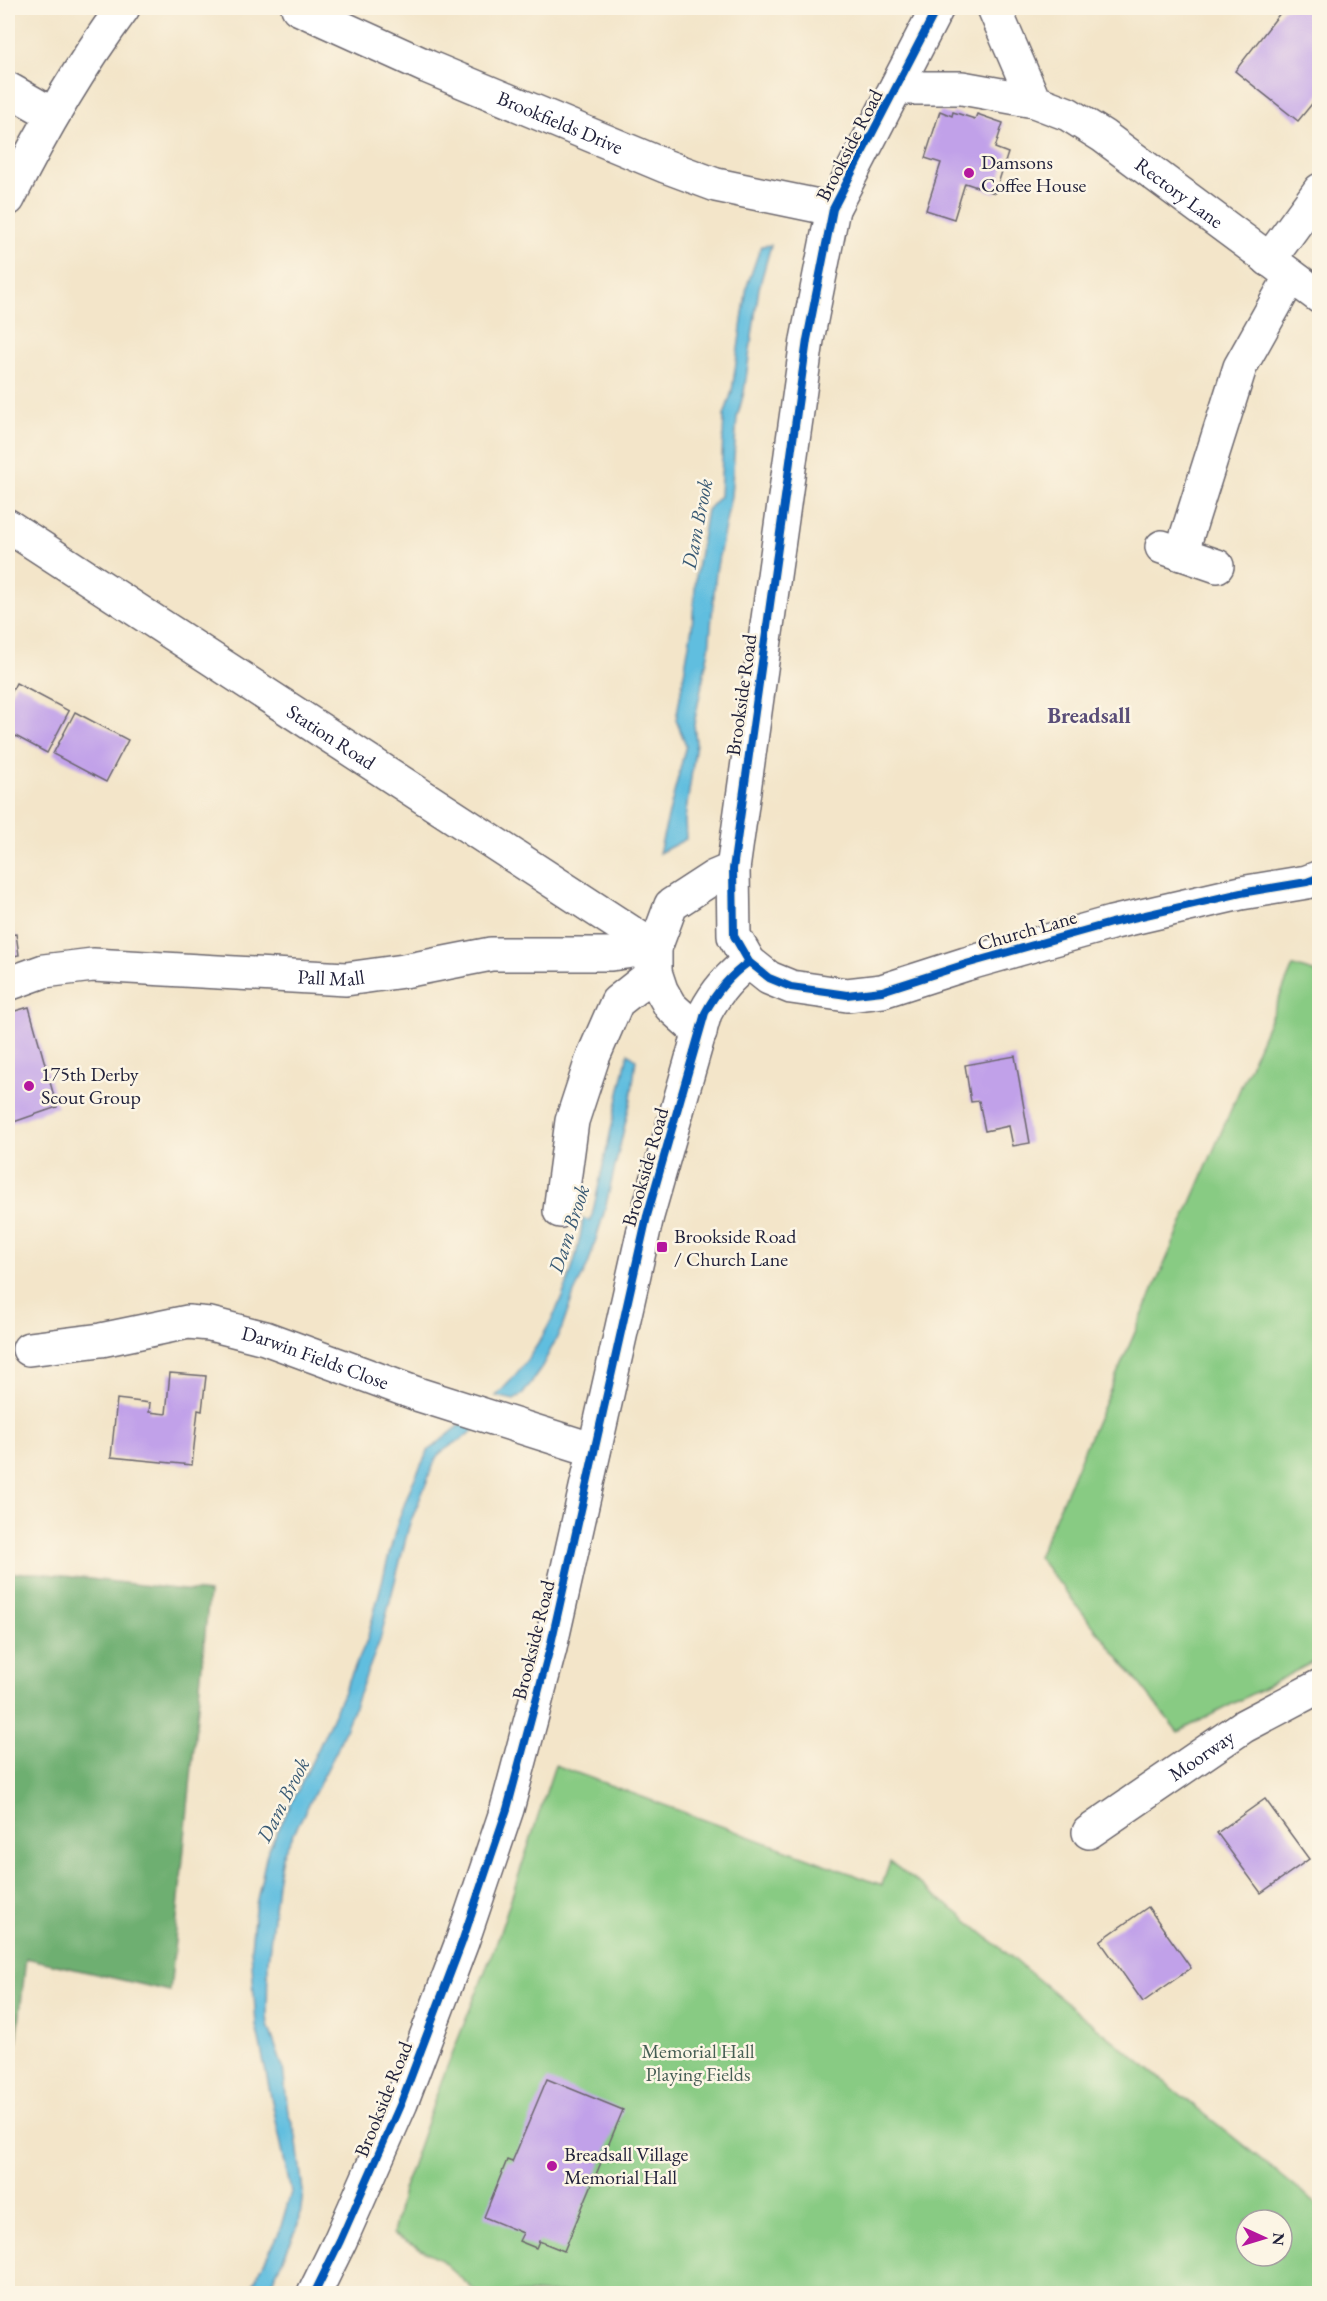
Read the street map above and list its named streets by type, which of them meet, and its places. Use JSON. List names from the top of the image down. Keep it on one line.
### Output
{"streets":{"street":["Brookfields Drive","Brookside Road","Rectory Lane","Station Road","Church Lane","Pall Mall","Darwin Fields Close","Moorway"]},"crossings":[["Brookfields Drive","Brookside Road"],["Brookside Road","Rectory Lane"],["Brookside Road","Church Lane"],["Brookside Road","Darwin Fields Close"],["Station Road","Pall Mall"]],"districts":["Breadsall"],"water":["Dam Brook"],"parks":["Memorial Hall Playing Fields"],"places":{"other":["Damsons Coffee House","175th Derby Scout Group","Breadsall Village Memorial Hall"],"transit":["Brookside Road / Church Lane"]},"north":"right"}
